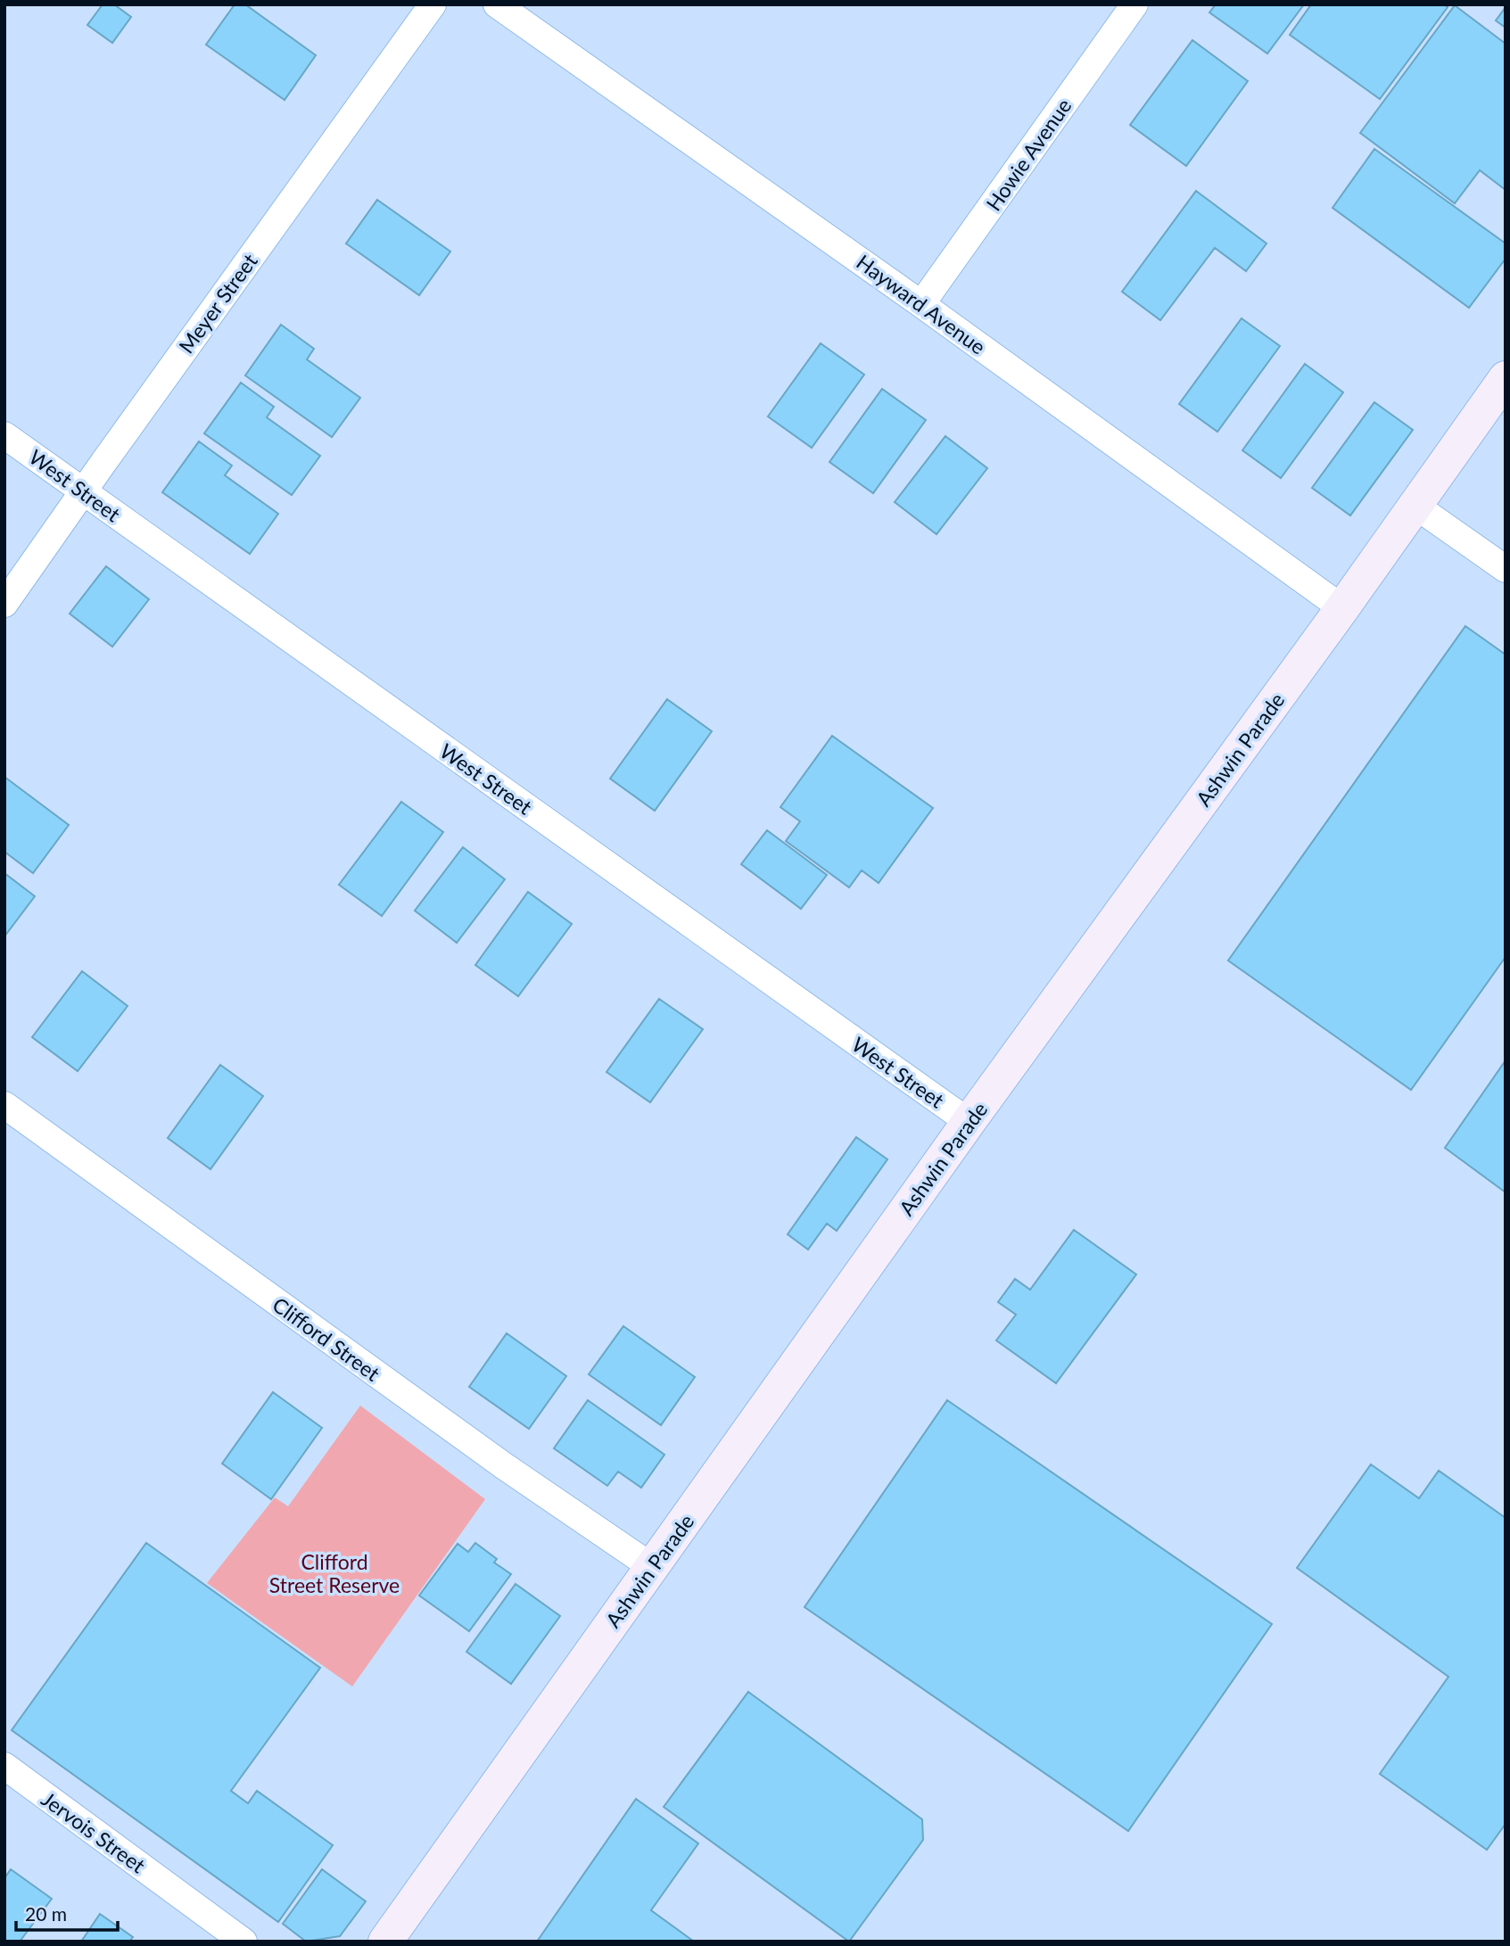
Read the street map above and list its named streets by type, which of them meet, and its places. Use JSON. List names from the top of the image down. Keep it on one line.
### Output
{"streets":{"street":["Howie Avenue","Meyer Street","Hayward Avenue","West Street","Ashwin Parade","Clifford Street","Jervois Street"]},"crossings":[["Howie Avenue","Hayward Avenue"],["Meyer Street","West Street"],["Hayward Avenue","Ashwin Parade"],["West Street","Ashwin Parade"],["Ashwin Parade","Clifford Street"]],"parks":["Clifford Street Reserve"],"scale_bar":"20 m"}
